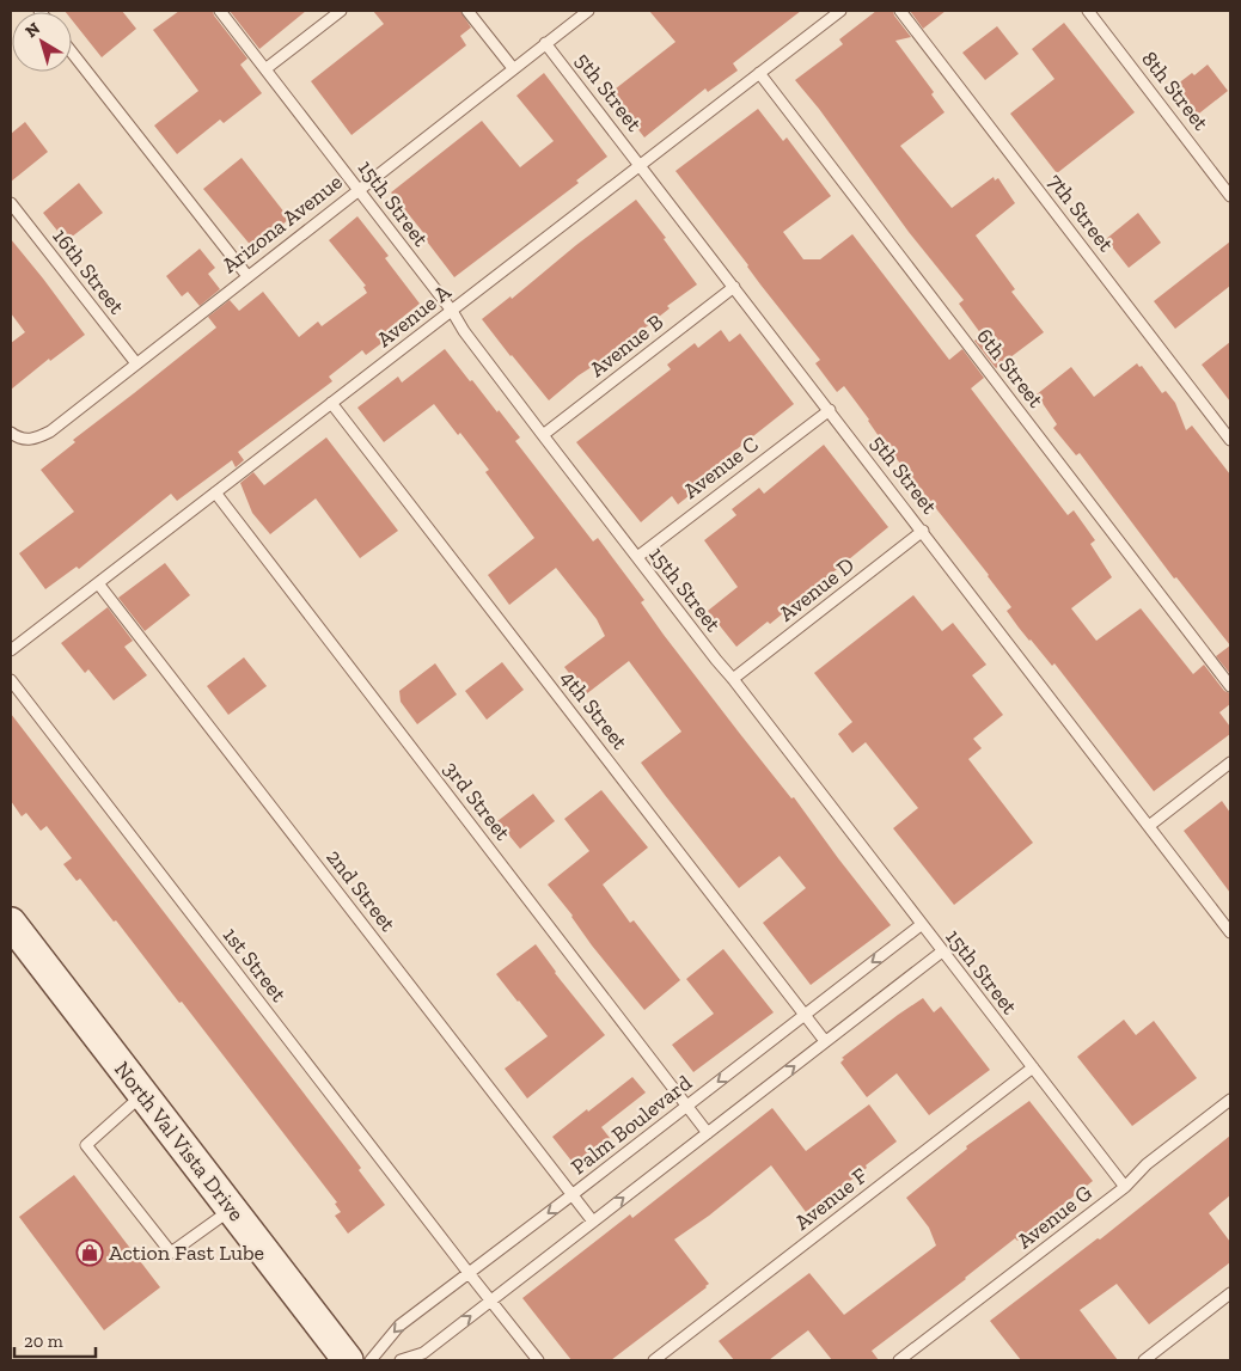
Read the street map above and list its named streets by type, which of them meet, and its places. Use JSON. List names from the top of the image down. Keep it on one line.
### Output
{"streets":{"main road":["North Val Vista Drive"],"lane":["8th Street","5th Street","15th Street","7th Street","Arizona Avenue","16th Street","Avenue A","Avenue B","6th Street","Avenue C","Avenue D","4th Street","3rd Street","2nd Street","1st Street","Palm Boulevard","Avenue F","Avenue G"]},"crossings":[["5th Street","Arizona Avenue"],["5th Street","Avenue A"],["5th Street","Avenue B"],["5th Street","Avenue C"],["5th Street","Avenue D"],["15th Street","Arizona Avenue"],["15th Street","Avenue A"],["15th Street","Avenue B"],["15th Street","Avenue C"],["15th Street","Avenue D"],["15th Street","Palm Boulevard"],["15th Street","Avenue F"],["15th Street","Avenue G"],["Arizona Avenue","16th Street"],["Avenue A","6th Street"],["Avenue A","4th Street"],["Avenue A","3rd Street"],["Avenue A","2nd Street"],["4th Street","Palm Boulevard"],["3rd Street","Palm Boulevard"],["2nd Street","Palm Boulevard"],["1st Street","Palm Boulevard"]],"places":{"shop":["Action Fast Lube"]},"scale_bar":"20 m","north":"top left"}
